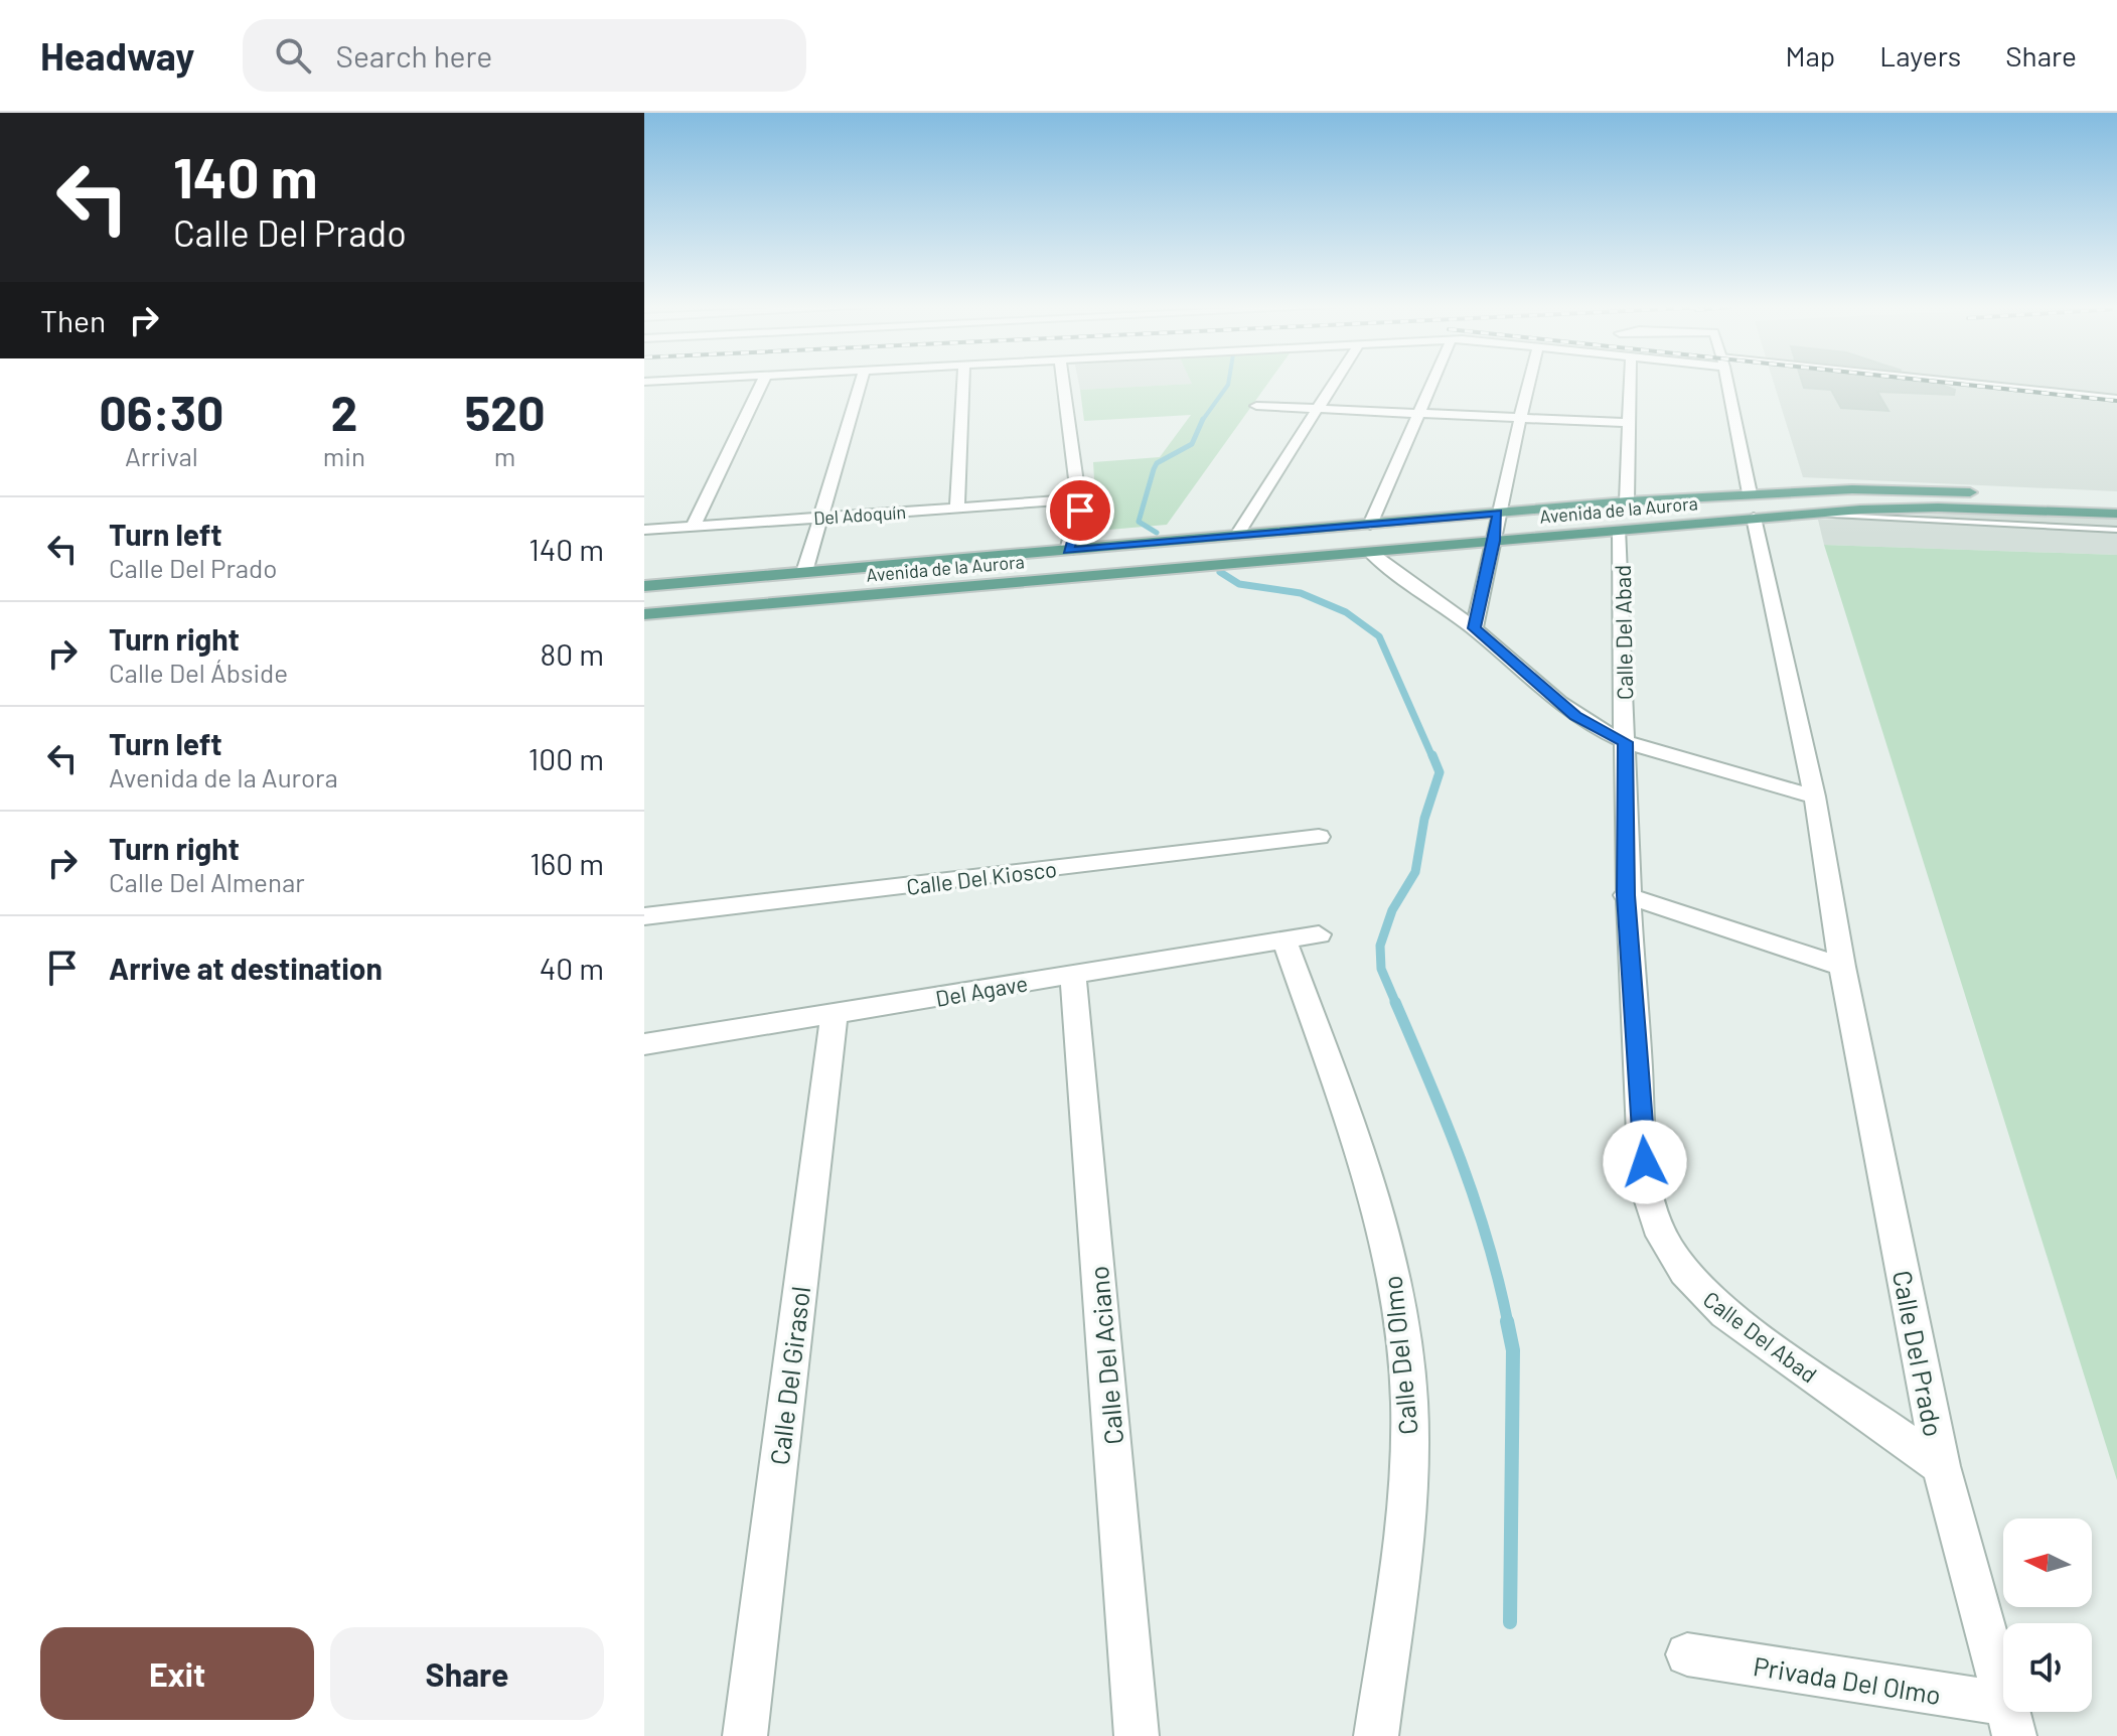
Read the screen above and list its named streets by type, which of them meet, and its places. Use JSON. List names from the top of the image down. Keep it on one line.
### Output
{"streets":{"main road":["Avenida de la Aurora"],"street":["Del Adoquín","Calle Del Abad","Calle Del Kiosco","Del Agave","Calle Del Prado","Calle Del Aciano","Calle Del Olmo","Calle Del Girasol","Privada Del Olmo"]},"crossings":[["Avenida de la Aurora","Calle Del Abad"],["Avenida de la Aurora","Calle Del Prado"],["Calle Del Abad","Calle Del Prado"],["Del Agave","Calle Del Aciano"],["Del Agave","Calle Del Olmo"],["Del Agave","Calle Del Girasol"],["Calle Del Prado","Privada Del Olmo"]],"north":"left","page":{"header":"Headway","search":"Search here","nav":["Map","Layers","Share"],"turn":["140 m","Calle Del Prado"],"then":"Then","eta":["06:30","Arrival","2","min","520","m"],"list":[{"name":"Turn left","note":"Calle Del Prado","value":"140 m"},{"name":"Turn right","note":"Calle Del Ábside","value":"80 m"},{"name":"Turn left","note":"Avenida de la Aurora","value":"100 m"},{"name":"Turn right","note":"Calle Del Almenar","value":"160 m"},{"name":"Arrive at destination","value":"40 m"}],"buttons":["Exit","Share"]}}
